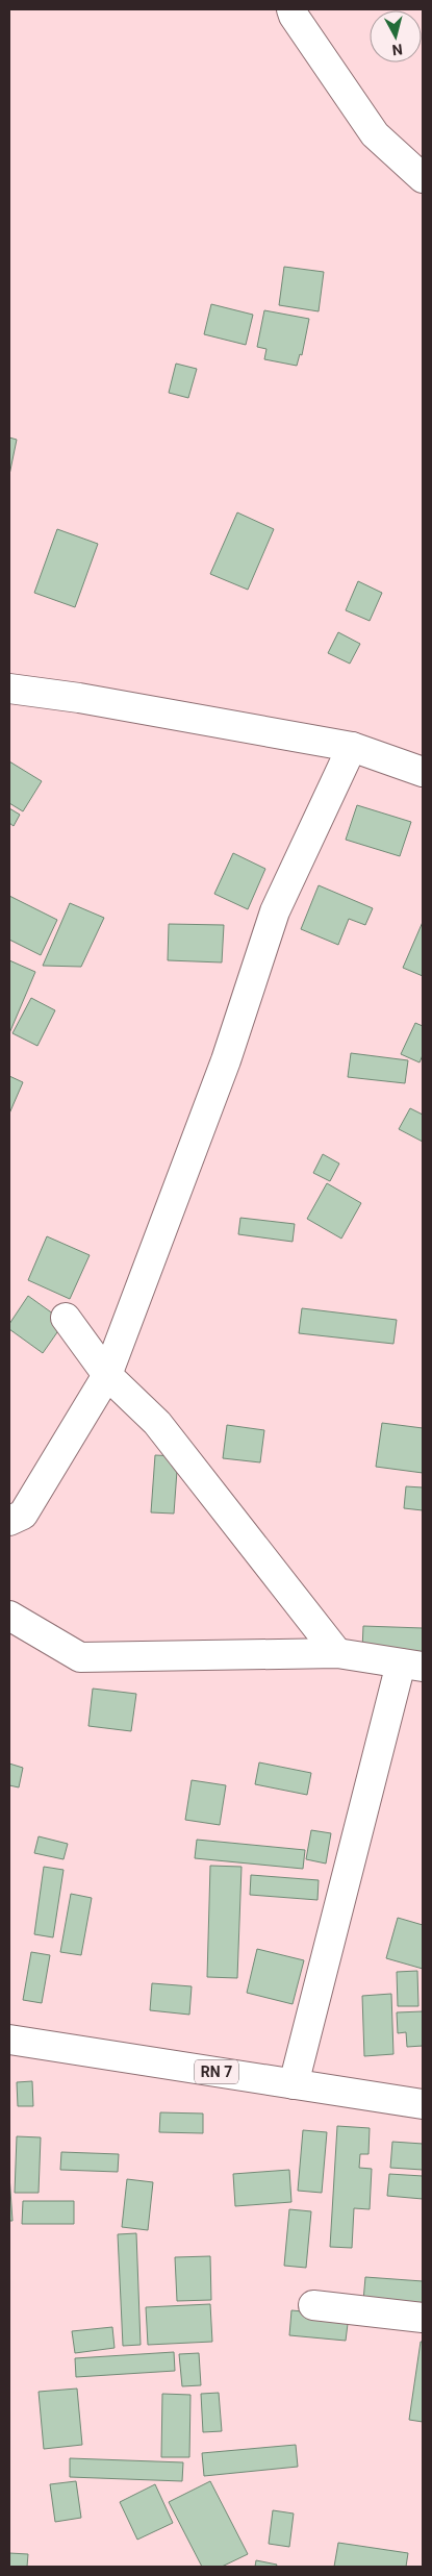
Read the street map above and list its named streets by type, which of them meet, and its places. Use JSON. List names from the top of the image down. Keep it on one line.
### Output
{"streets":{"street":["RN 7"]},"north":"bottom"}
